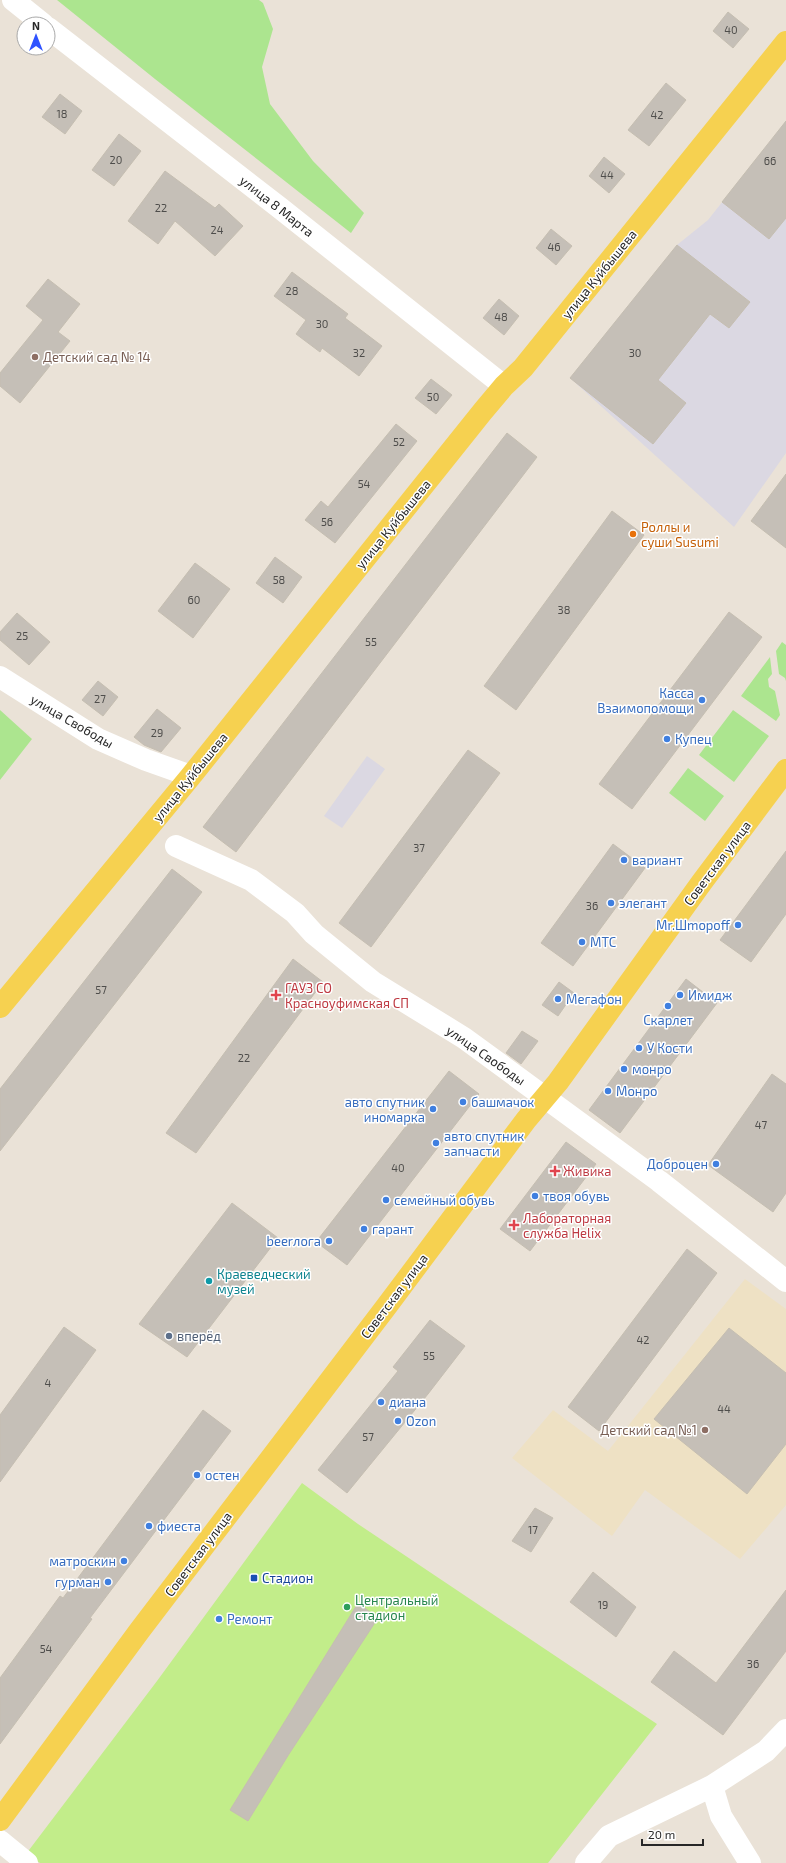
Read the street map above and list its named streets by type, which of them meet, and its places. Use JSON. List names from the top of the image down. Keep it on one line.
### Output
{"streets":{"main road":["улица Куйбышева","Советская улица"],"street":["улица 8 Марта","улица Свободы"]},"crossings":[["улица 8 Марта","улица Куйбышева"],["улица Куйбышева","улица Свободы"],["улица Свободы","Советская улица"]],"places":{"other":["Детский сад № 14","Роллы и суши Susumi","Касса Взаимопомощи","Купец","вариант","элегант","Mr.Шmopoff","МТС","Имидж","Мегафон","Скарлет","У Кости","монро","Монро","башмачок","авто спутник иномарка","авто спутник запчасти","Доброцен","твоя обувь","семейный обувь","гарант","beerлога","Краеведческий музей","вперёд","диана","Ozon","Детский сад №1","остен","фиеста","матроскин","гурман","Центральный стадион","Ремонт"],"health":["ГАУЗ СО Красноуфимская СП","Живика","Лабораторная служба Helix"],"transit":["Стадион"]},"house_numbers":["40","18","42","20","66","44","22","24","46","28","48","30","32","30","50","52","54","56","58","60","38","25","55","27","29","37","36","57","22","47","40","42","55","4","44","57","17","19","54","36"],"scale_bar":"20 m","north":"top"}
